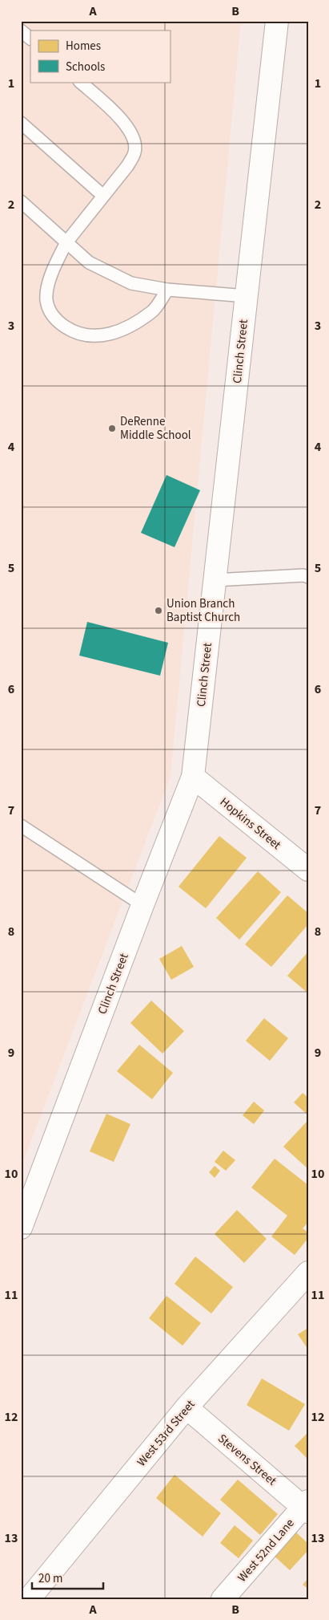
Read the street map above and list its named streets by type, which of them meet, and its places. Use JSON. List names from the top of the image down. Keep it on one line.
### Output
{"streets":{"street":["Clinch Street","Hopkins Street","West 53rd Street","Stevens Street","West 52nd Lane"]},"crossings":[["Clinch Street","Hopkins Street"],["West 53rd Street","Stevens Street"],["Stevens Street","West 52nd Lane"]],"places":["DeRenne Middle School","Union Branch Baptist Church"],"legend":["Homes","Schools"],"scale_bar":"20 m","grid":{"columns":["A","B"],"rows":["1","2","3","4","5","6","7","8","9","10","11","12","13"]}}
